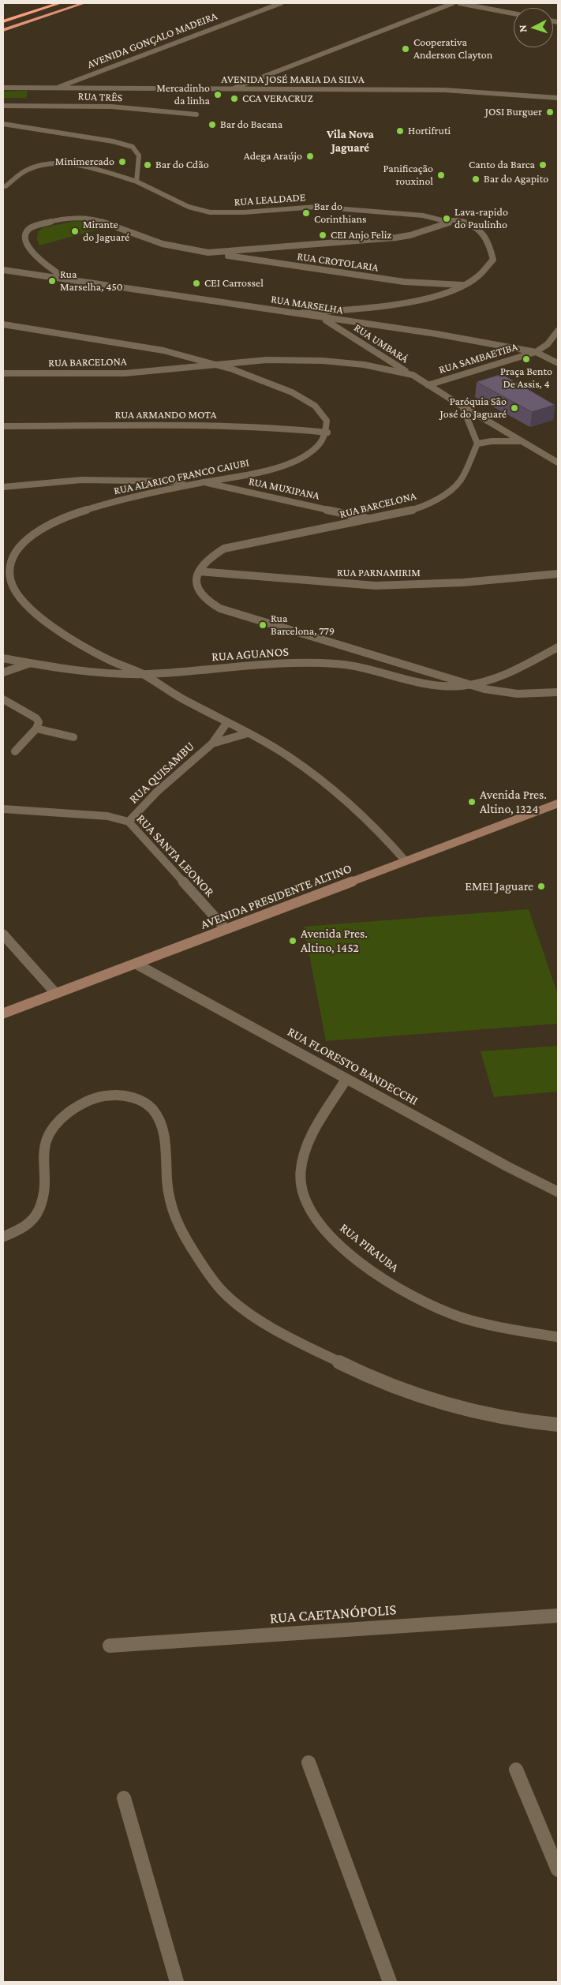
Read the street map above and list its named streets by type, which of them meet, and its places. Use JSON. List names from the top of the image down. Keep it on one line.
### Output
{"streets":{"main road":["AVENIDA PRESIDENTE ALTINO"],"street":["AVENIDA GONÇALO MADEIRA","AVENIDA JOSÉ MARIA DA SILVA","RUA TRÊS","RUA LEALDADE","RUA CROTOLARIA","RUA MARSELHA","RUA UMBARÁ","RUA SAMBAETIBA","RUA BARCELONA","RUA ARMANDO MOTA","RUA ALARICO FRANCO CAIUBI","RUA MUXIPANA","RUA PARNAMIRIM","RUA AGUANOS","RUA QUISAMBU","RUA SANTA LEONOR","RUA FLORESTO BANDECCHI","RUA PIRAUBA","RUA CAETANÓPOLIS"]},"crossings":[["AVENIDA GONÇALO MADEIRA","AVENIDA JOSÉ MARIA DA SILVA"],["RUA LEALDADE","RUA CROTOLARIA"],["RUA LEALDADE","RUA MARSELHA"],["RUA MARSELHA","RUA UMBARÁ"],["RUA MARSELHA","RUA SAMBAETIBA"],["RUA UMBARÁ","RUA BARCELONA"],["RUA SAMBAETIBA","RUA BARCELONA"],["RUA BARCELONA","RUA MUXIPANA"],["RUA BARCELONA","RUA PARNAMIRIM"],["RUA ARMANDO MOTA","RUA ALARICO FRANCO CAIUBI"],["RUA ALARICO FRANCO CAIUBI","RUA MUXIPANA"],["RUA ALARICO FRANCO CAIUBI","RUA AGUANOS"],["RUA ALARICO FRANCO CAIUBI","RUA QUISAMBU"],["RUA ALARICO FRANCO CAIUBI","AVENIDA PRESIDENTE ALTINO"],["RUA QUISAMBU","RUA SANTA LEONOR"],["RUA SANTA LEONOR","AVENIDA PRESIDENTE ALTINO"],["AVENIDA PRESIDENTE ALTINO","RUA FLORESTO BANDECCHI"],["RUA FLORESTO BANDECCHI","RUA PIRAUBA"]],"districts":["Vila Nova Jaguaré"],"places":["Cooperativa Anderson Clayton","Mercadinho da linha","CCA VERACRUZ","JOSI Burguer","Bar do Bacana","Hortifruti","Adega Araújo","Minimercado","Bar do Cdão","Canto da Barca","Panificação rouxinol","Bar do Agapito","Bar do Corinthians","Lava-rapido do Paulinho","Mirante do Jaguaré","CEI Anjo Feliz","Rua Marselha, 450","CEI Carrossel","Praça Bento De Assis, 4","Paróquia São José do Jaguaré","Rua Barcelona, 779","Avenida Pres. Altino, 1324","EMEI Jaguare","Avenida Pres. Altino, 1452"],"north":"left"}
